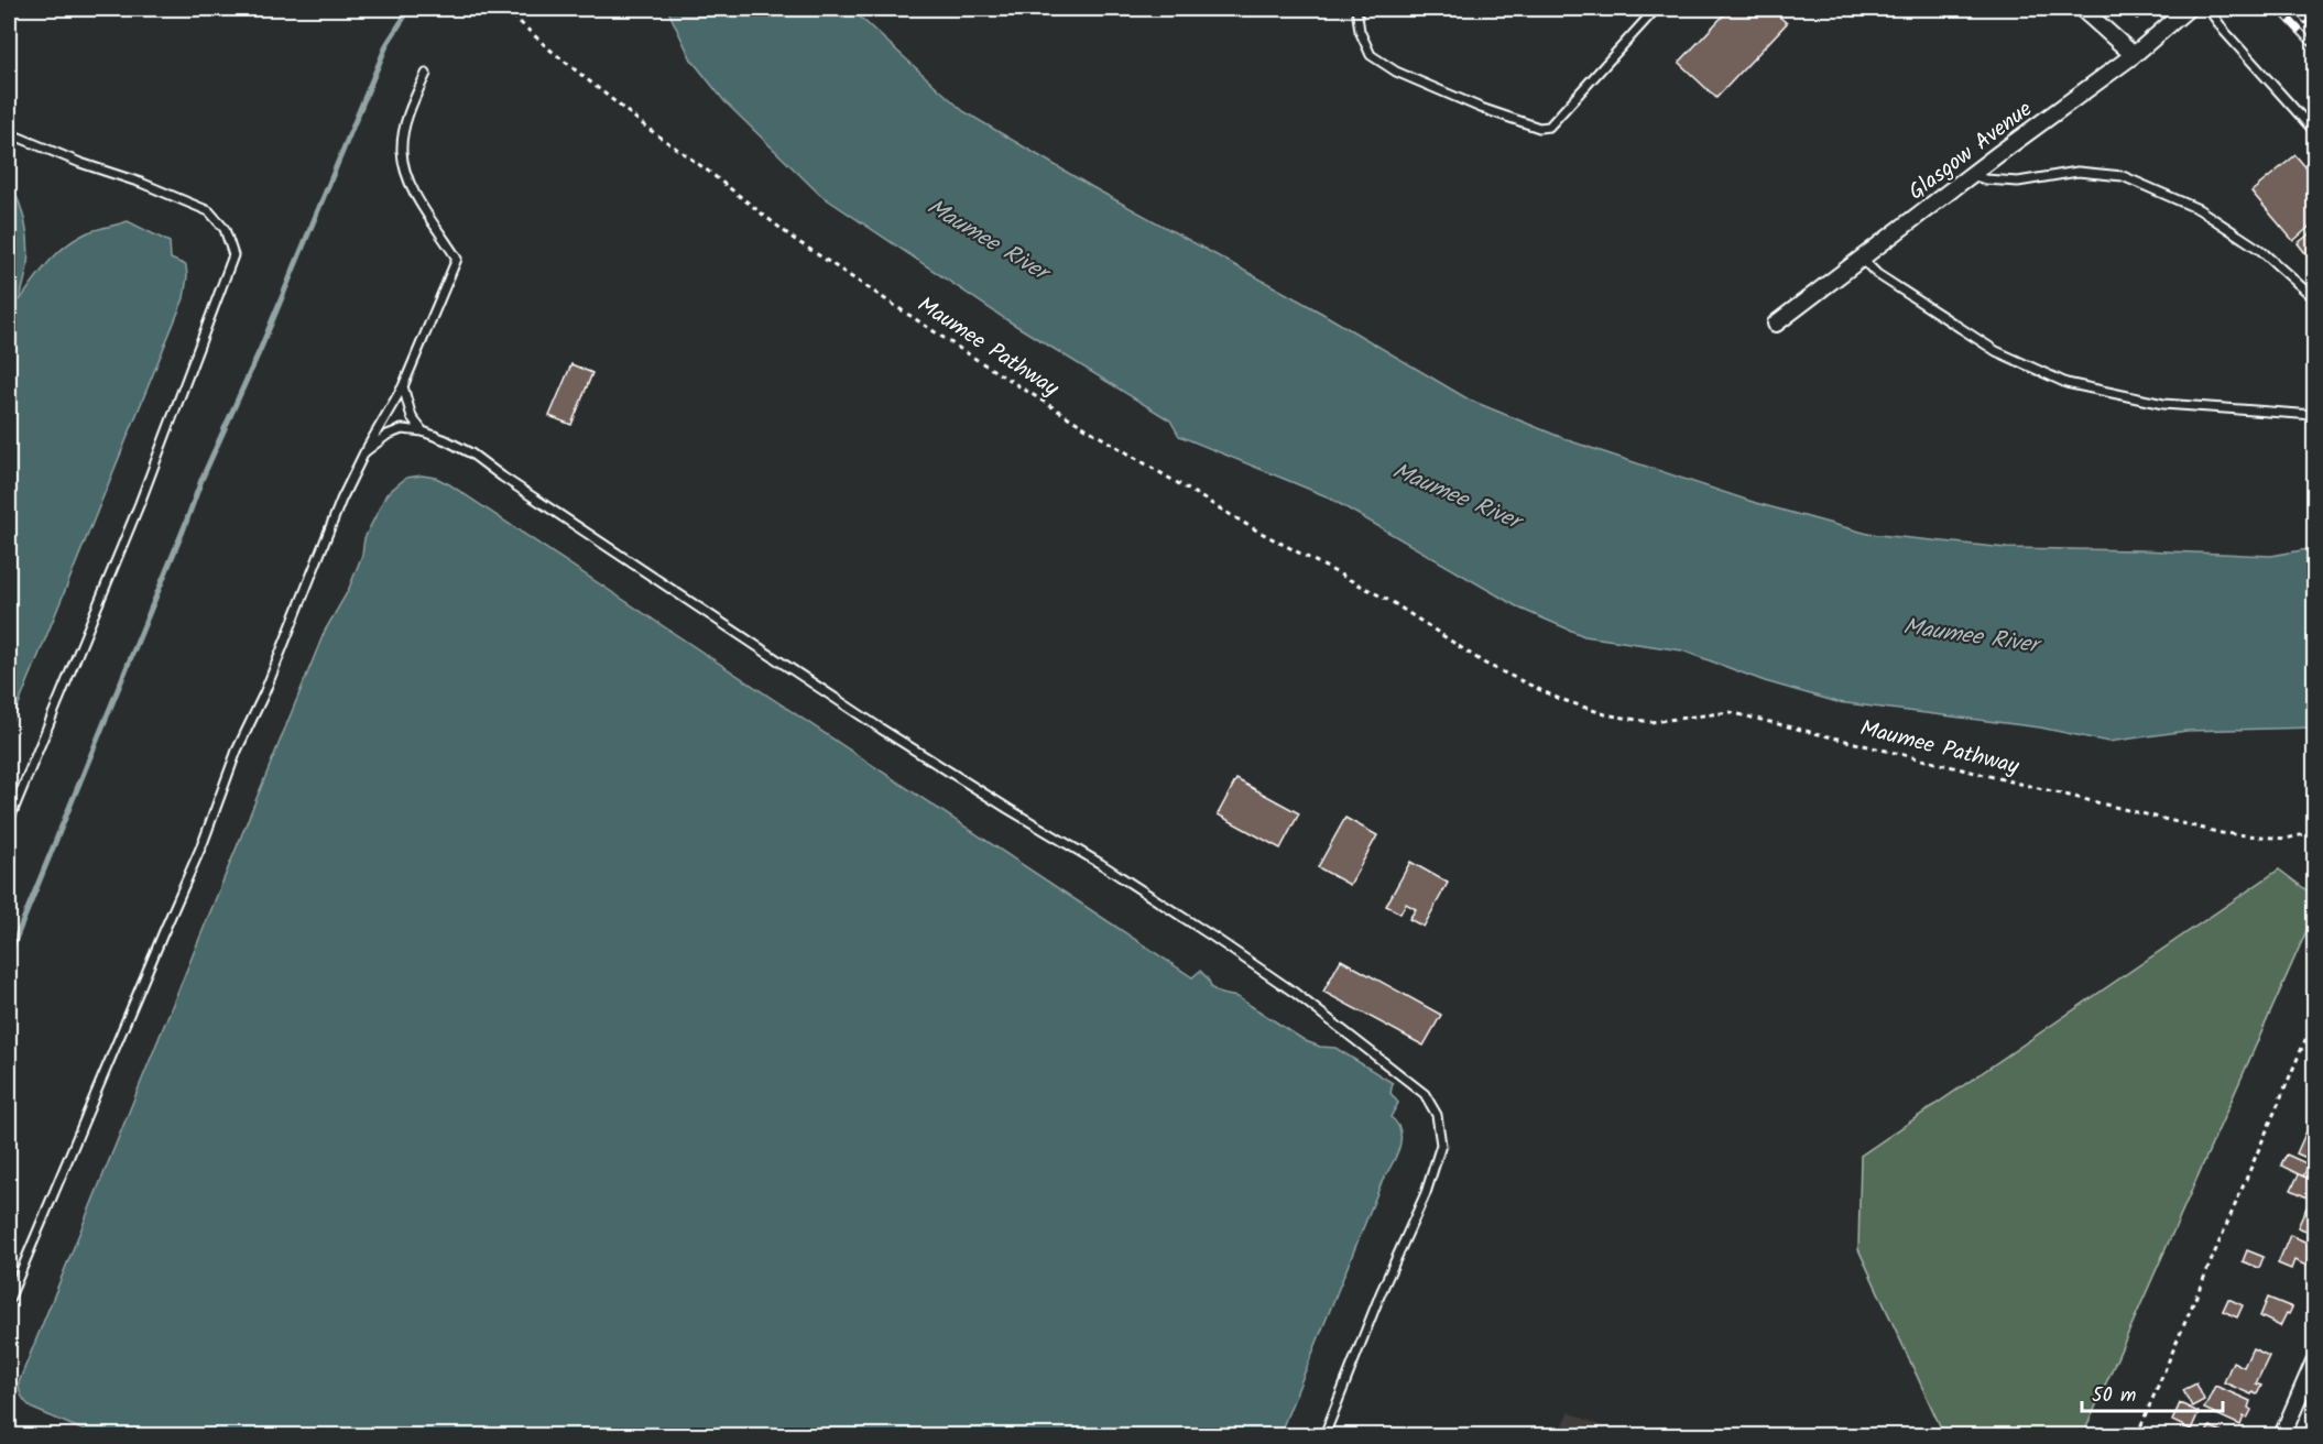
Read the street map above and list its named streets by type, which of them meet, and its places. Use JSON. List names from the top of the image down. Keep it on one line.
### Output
{"streets":{"street":["Glasgow Avenue"],"path":["Maumee Pathway"]},"water":["Maumee River"],"scale_bar":"50 m"}
